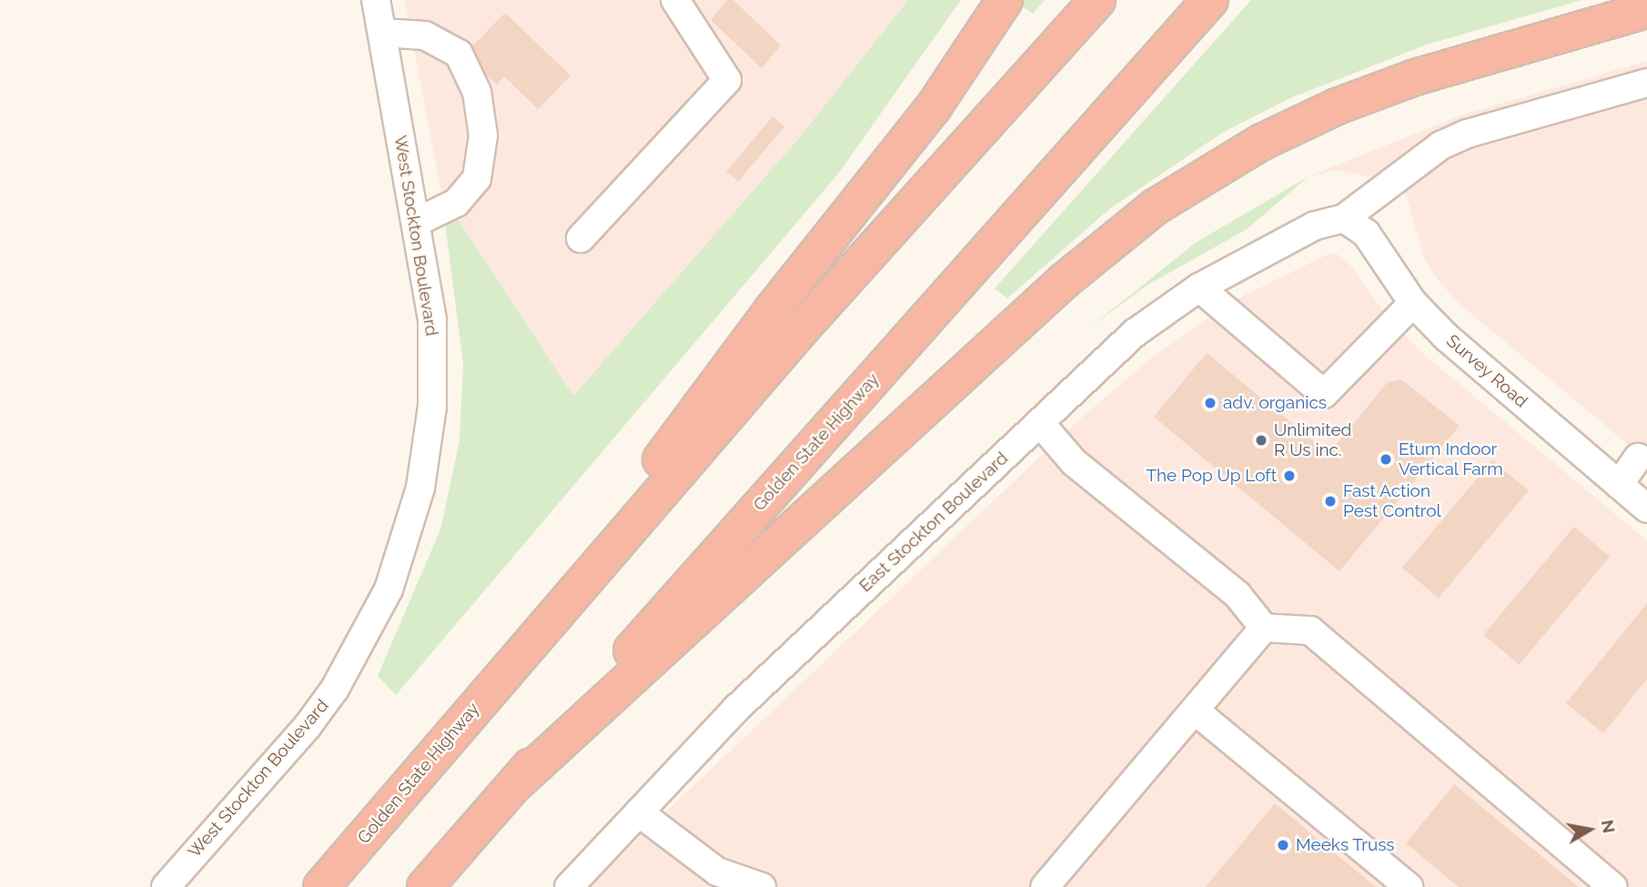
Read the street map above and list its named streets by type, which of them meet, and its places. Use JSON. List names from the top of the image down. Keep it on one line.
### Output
{"streets":{"highway":["Golden State Highway"],"street":["West Stockton Boulevard","Survey Road","East Stockton Boulevard"]},"crossings":[["Survey Road","East Stockton Boulevard"]],"places":["adv. organics","Unlimited R Us inc.","Etum Indoor Vertical Farm","The Pop Up Loft","Fast Action Pest Control","Meeks Truss"],"north":"right"}
